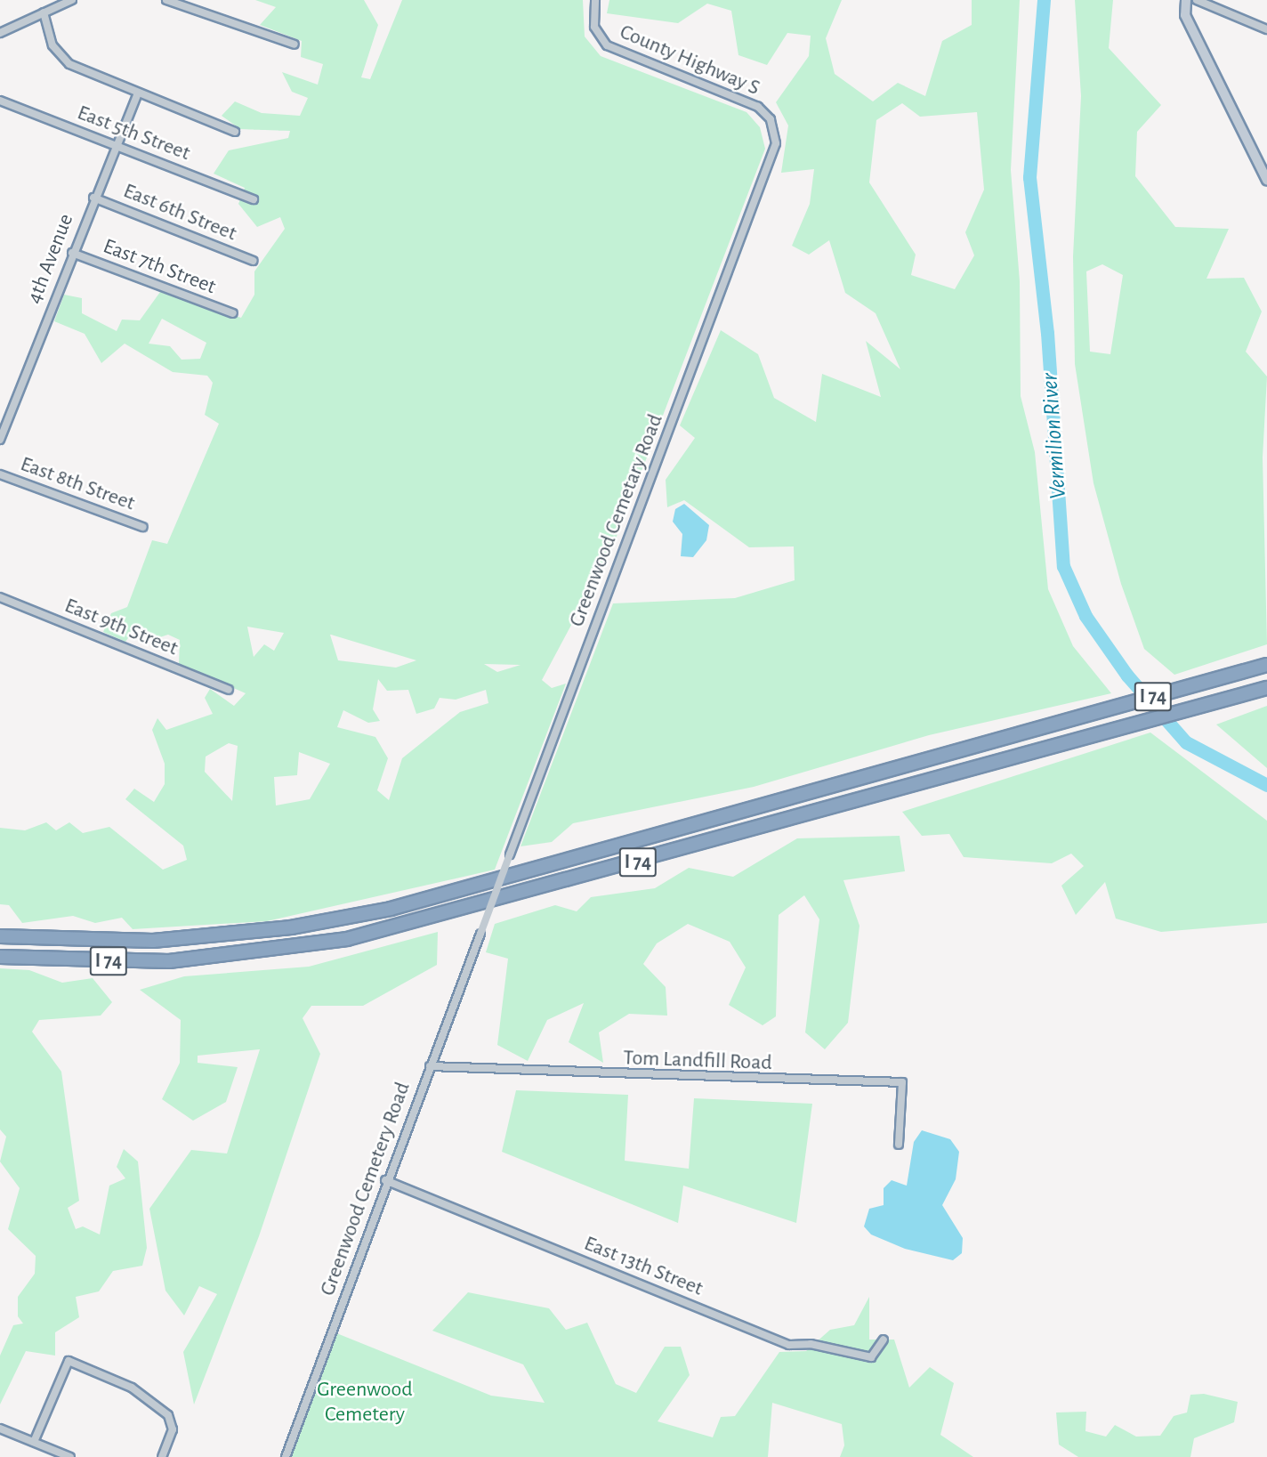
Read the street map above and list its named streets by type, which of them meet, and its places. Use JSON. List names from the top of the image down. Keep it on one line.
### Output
{"streets":{"highway":["I 74"],"street":["County Highway S","East 5th Street","East 6th Street","4th Avenue","East 7th Street","East 8th Street","Greenwood Cemetary Road","East 9th Street","Tom Landfill Road","Greenwood Cemetery Road","East 13th Street"]},"crossings":[["County Highway S","Greenwood Cemetary Road"],["East 5th Street","4th Avenue"],["East 6th Street","4th Avenue"],["4th Avenue","East 7th Street"],["Greenwood Cemetary Road","Greenwood Cemetery Road"],["Tom Landfill Road","Greenwood Cemetery Road"],["Greenwood Cemetery Road","East 13th Street"]],"water":["Vermilion River"],"parks":["Greenwood Cemetery"]}
